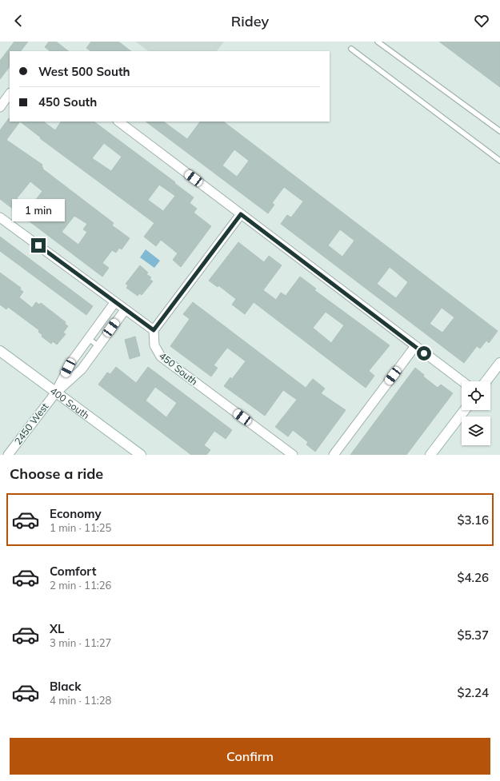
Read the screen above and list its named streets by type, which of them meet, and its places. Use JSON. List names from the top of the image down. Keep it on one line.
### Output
{"streets":{"main road":["400 South"],"street":["450 South","2450 West"]},"crossings":[["400 South","2450 West"]],"page":{"header":"Ridey","banner":["West 500 South","450 South"],"bubble":"1 min","heading":"Choose a ride","list":[{"name":"Economy","note":"1 min · 11:25","value":"$3.16"},{"name":"Comfort","note":"2 min · 11:26","value":"$4.26"},{"name":"XL","note":"3 min · 11:27","value":"$5.37"},{"name":"Black","note":"4 min · 11:28","value":"$2.24"}],"buttons":"Confirm"}}
